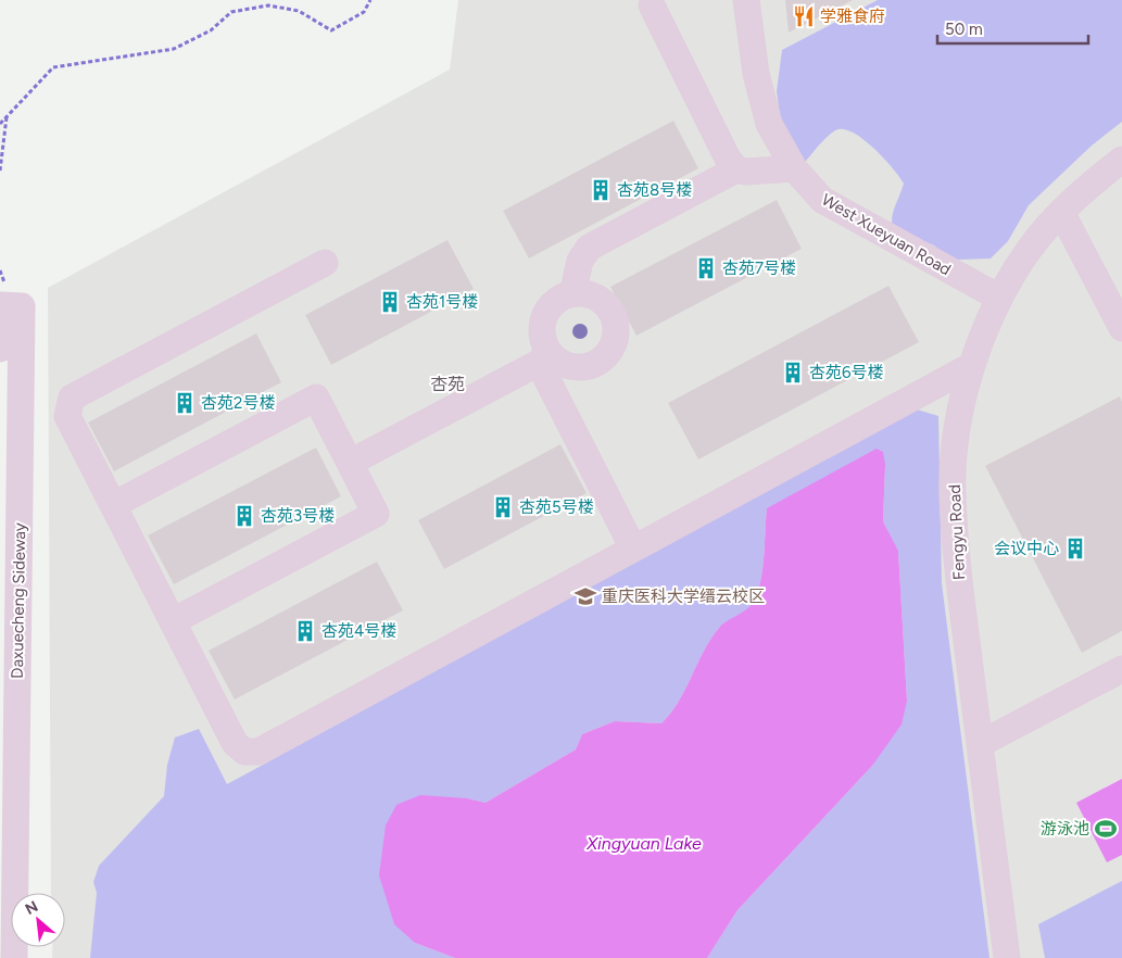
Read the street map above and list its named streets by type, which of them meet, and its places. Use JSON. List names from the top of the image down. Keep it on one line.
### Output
{"streets":{"street":["West Xueyuan Road","Fengyu Road","Daxuecheng Sideway"]},"crossings":[["West Xueyuan Road","Fengyu Road"]],"districts":["杏苑"],"water":["Xingyuan Lake"],"places":{"restaurant":["学雅食府"],"building":["杏苑8号楼","杏苑7号楼","杏苑1号楼","杏苑6号楼","杏苑2号楼","杏苑5号楼","杏苑3号楼","会议中心","杏苑4号楼"],"school or university":["重庆医科大学缙云校区"],"sports":["游泳池"]},"scale_bar":"50 m","north":"top left"}
